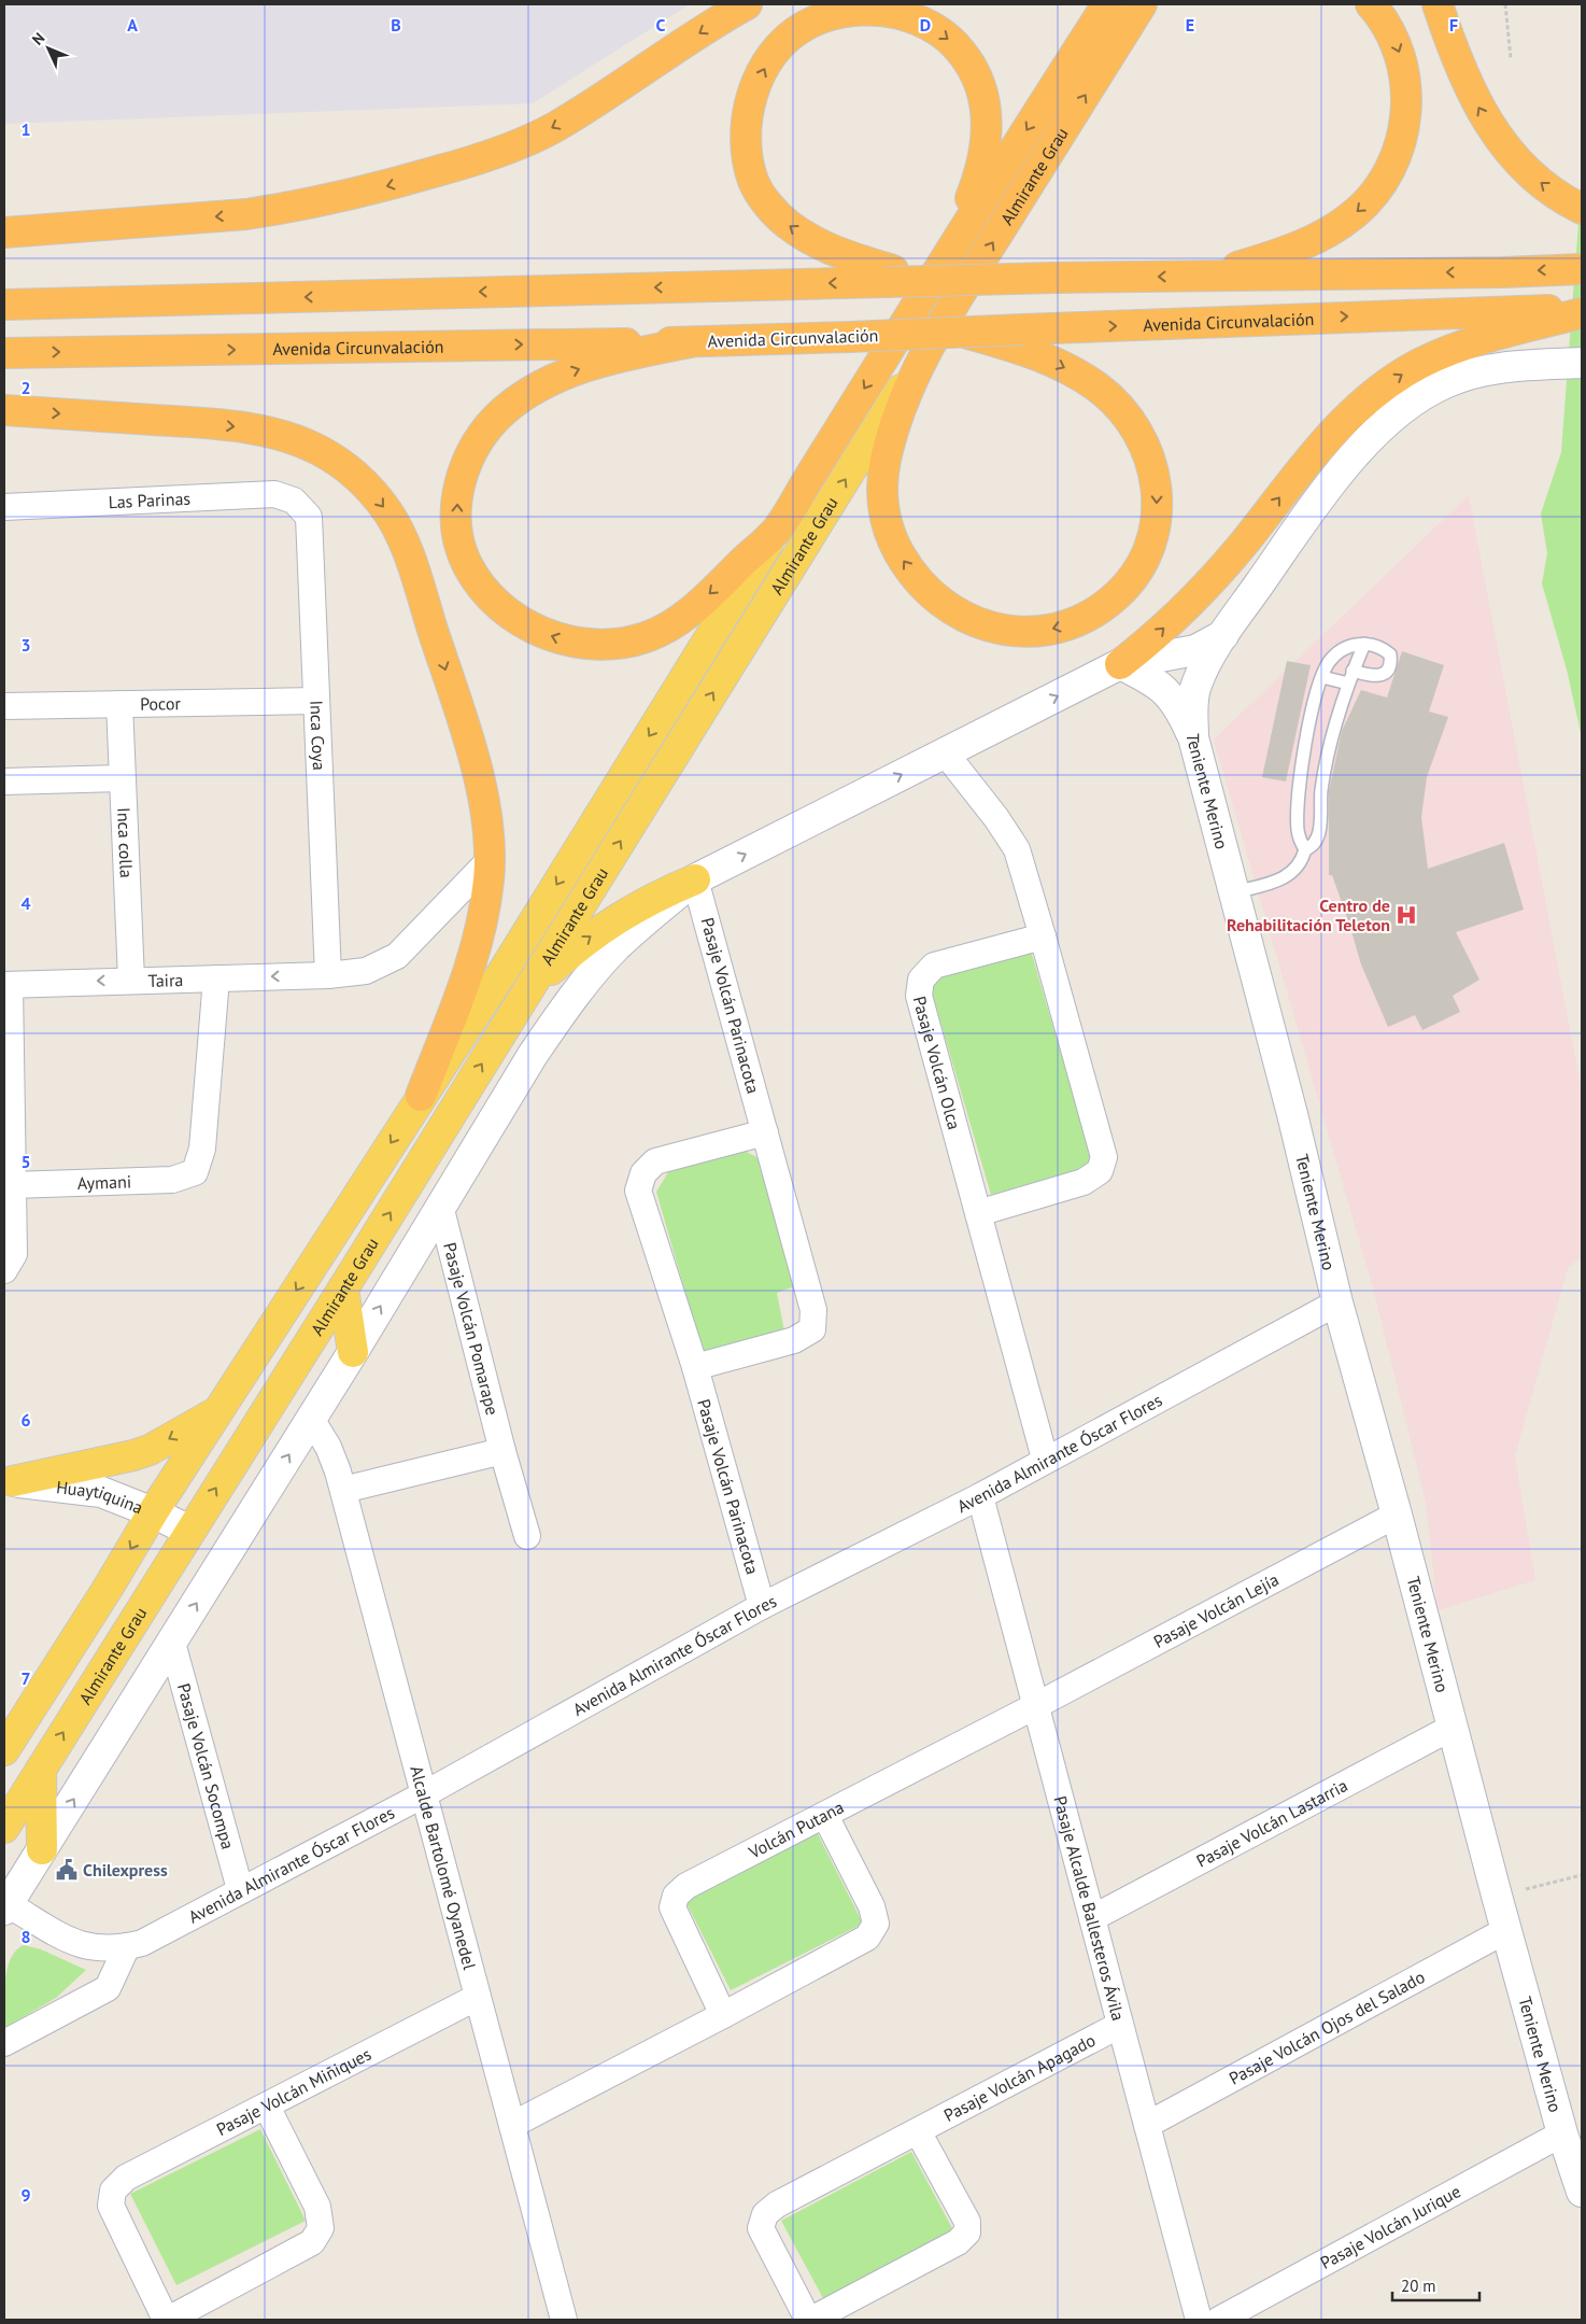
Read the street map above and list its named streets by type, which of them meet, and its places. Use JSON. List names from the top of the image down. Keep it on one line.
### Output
{"streets":{"highway":["Almirante Grau","Avenida Circunvalación"],"street":["Las Parinas","Pocor","Inca Coya","Teniente Merino","Inca colla","Taira","Pasaje Volcán Parinacota","Pasaje Volcán Olca","Aymani","Pasaje Volcán Pomarape","Avenida Almirante Óscar Flores","Huaytiquina","Pasaje Volcán Lejía","Pasaje Volcán Socompa","Pasaje Volcán Lastarria","Volcán Putana","Alcalde Bartolomé Oyanedel","Pasaje Alcalde Ballesteros Ávila","Pasaje Volcán Ojos del Salado","Pasaje Volcán Apagado","Pasaje Volcán Miñiques","Pasaje Volcán Jurique"]},"crossings":[["Almirante Grau","Avenida Circunvalación"],["Almirante Grau","Huaytiquina"],["Las Parinas","Inca Coya"],["Pocor","Inca Coya"],["Pocor","Inca colla"],["Inca Coya","Taira"],["Teniente Merino","Avenida Almirante Óscar Flores"],["Teniente Merino","Pasaje Volcán Lejía"],["Teniente Merino","Pasaje Volcán Lastarria"],["Teniente Merino","Pasaje Volcán Ojos del Salado"],["Teniente Merino","Pasaje Volcán Jurique"],["Inca colla","Taira"],["Taira","Aymani"],["Pasaje Volcán Parinacota","Avenida Almirante Óscar Flores"],["Pasaje Volcán Olca","Avenida Almirante Óscar Flores"],["Avenida Almirante Óscar Flores","Pasaje Volcán Socompa"],["Avenida Almirante Óscar Flores","Alcalde Bartolomé Oyanedel"],["Avenida Almirante Óscar Flores","Pasaje Alcalde Ballesteros Ávila"],["Pasaje Volcán Lejía","Volcán Putana"],["Pasaje Volcán Lejía","Pasaje Alcalde Ballesteros Ávila"],["Pasaje Volcán Lastarria","Pasaje Alcalde Ballesteros Ávila"],["Volcán Putana","Pasaje Alcalde Ballesteros Ávila"],["Alcalde Bartolomé Oyanedel","Pasaje Volcán Miñiques"],["Pasaje Alcalde Ballesteros Ávila","Pasaje Volcán Ojos del Salado"],["Pasaje Alcalde Ballesteros Ávila","Pasaje Volcán Apagado"]],"places":{"hospital":["Centro de Rehabilitación Teleton"],"public building":["Chilexpress"]},"scale_bar":"20 m","north":"top left","grid":{"columns":["A","B","C","D","E","F"],"rows":["1","2","3","4","5","6","7","8","9"]}}
